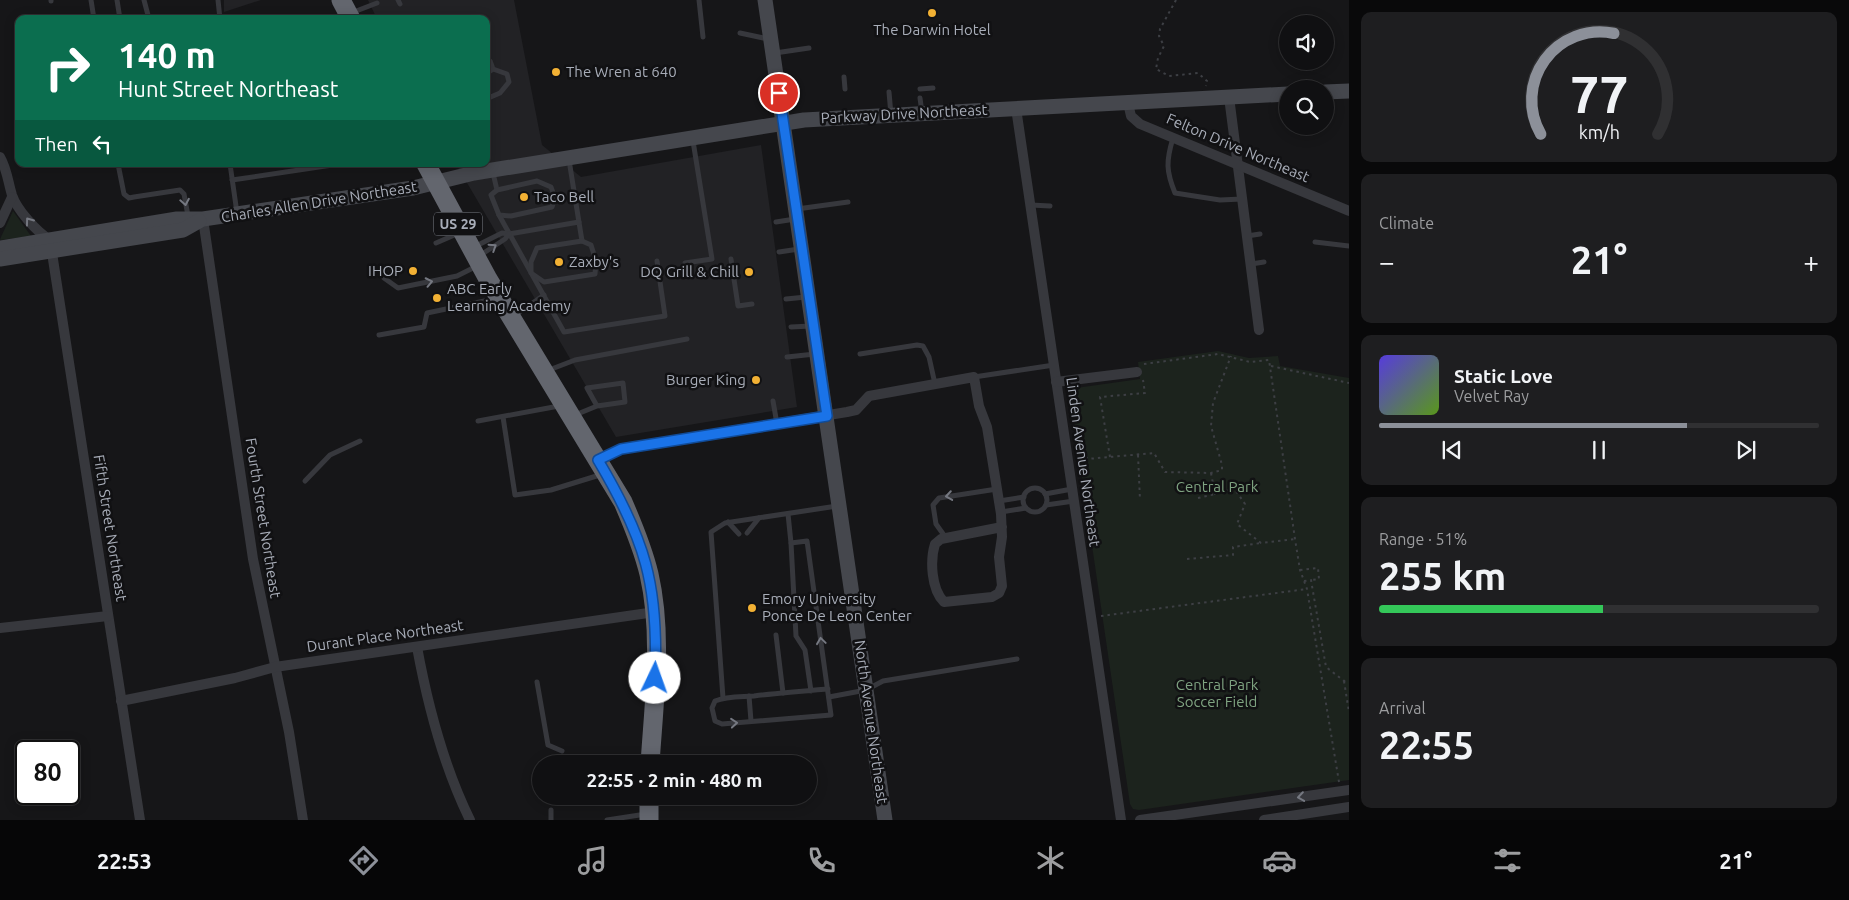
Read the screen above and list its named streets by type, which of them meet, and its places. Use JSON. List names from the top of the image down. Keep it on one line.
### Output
{"streets":{"highway":["US 29"],"street":["Parkway Drive Northeast","Felton Drive Northeast","Charles Allen Drive Northeast","Linden Avenue Northeast","Fourth Street Northeast","Fifth Street Northeast","Durant Place Northeast","North Avenue Northeast"]},"crossings":[["Parkway Drive Northeast","Felton Drive Northeast"],["Parkway Drive Northeast","Charles Allen Drive Northeast"],["Parkway Drive Northeast","US 29"],["Parkway Drive Northeast","Linden Avenue Northeast"],["Parkway Drive Northeast","North Avenue Northeast"],["Charles Allen Drive Northeast","US 29"],["Charles Allen Drive Northeast","Fourth Street Northeast"],["Charles Allen Drive Northeast","Fifth Street Northeast"],["US 29","Durant Place Northeast"],["Fourth Street Northeast","Durant Place Northeast"],["Fifth Street Northeast","Durant Place Northeast"]],"parks":["Central Park","Central Park Soccer Field"],"places":["The Darwin Hotel","The Wren at 640","Taco Bell","Zaxby's","IHOP","DQ Grill & Chill","ABC Early Learning Academy","Burger King","Emory University Ponce De Leon Center"],"page":{"turn":["140 m","Hunt Street Northeast"],"then":"Then","tile":["Climate",["Range · 51%","255 km"],["Arrival","22:55"]],"heat":["−","21°","+"],"song":["Static Love","Velvet Ray"],"limit":"80","trip":"22:55 · 2 min · 480 m","tabs":["22:53","21°"],"gauge":["77","km/h"]}}
